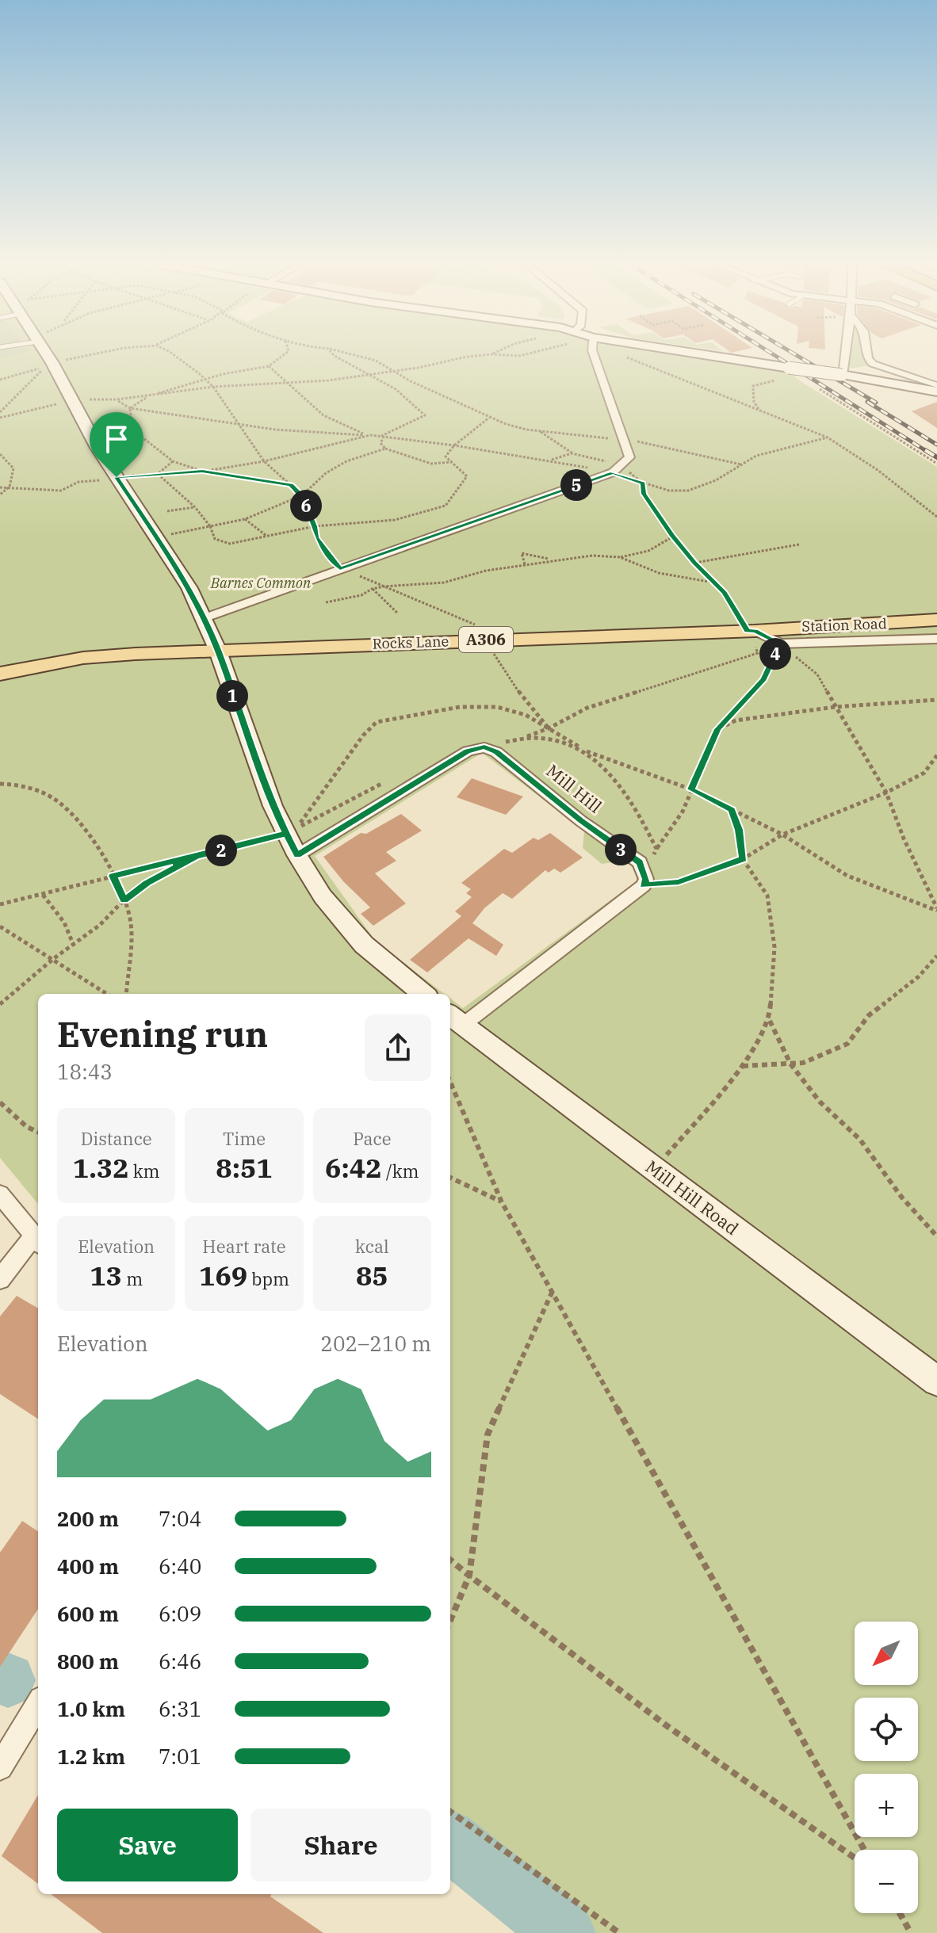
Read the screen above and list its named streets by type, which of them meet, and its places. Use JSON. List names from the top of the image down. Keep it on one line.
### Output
{"streets":{"main road":["A306","Rocks Lane","Mill Hill Road"],"street":["Station Road","Mill Hill"]},"crossings":[["Station Road","Rocks Lane"]],"parks":["Barnes Common"],"north":"bottom left","page":{"pins":["5","6","4","1","3","2"],"heading":["Evening run","18:43"],"stats":[["Distance","1.32 km"],["Time","8:51"],["Pace","6:42 /km"],["Elevation","13 m"],["Heart rate","169 bpm"],["kcal","85"]],"chart":["Elevation","202–210 m"],"list":[{"name":"200 m","note":"7:04"},{"name":"400 m","note":"6:40"},{"name":"600 m","note":"6:09"},{"name":"800 m","note":"6:46"},{"name":"1.0 km","note":"6:31"},{"name":"1.2 km","note":"7:01"}],"map_buttons":["+","−"],"buttons":["Save","Share"]}}
